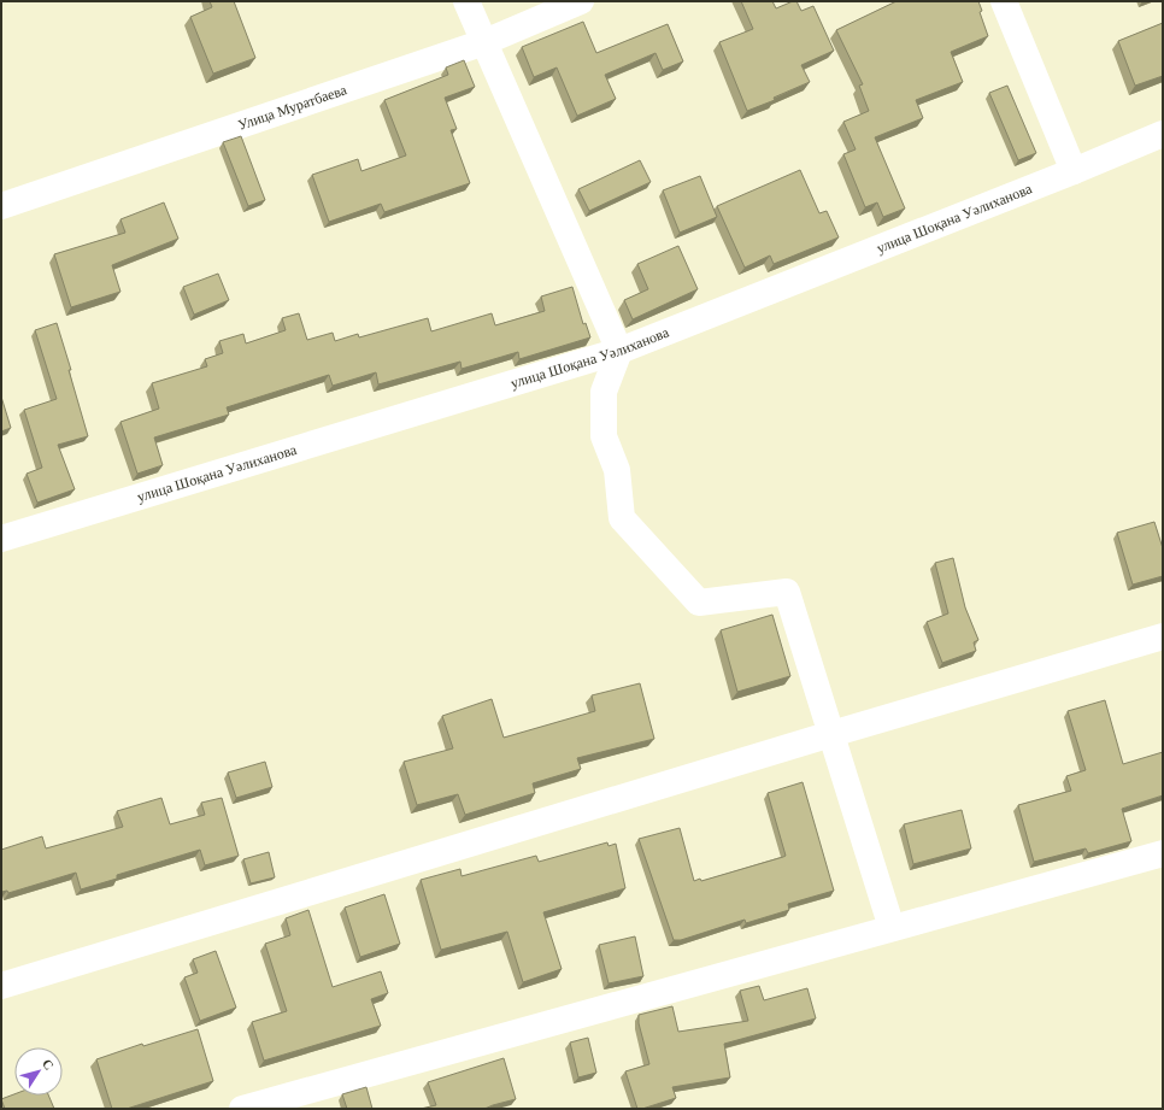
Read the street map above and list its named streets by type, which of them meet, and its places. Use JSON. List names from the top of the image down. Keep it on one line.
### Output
{"streets":{"street":["Улица Муратбаева","улица Шоқана Уәлиханова"]},"north":"top right"}
